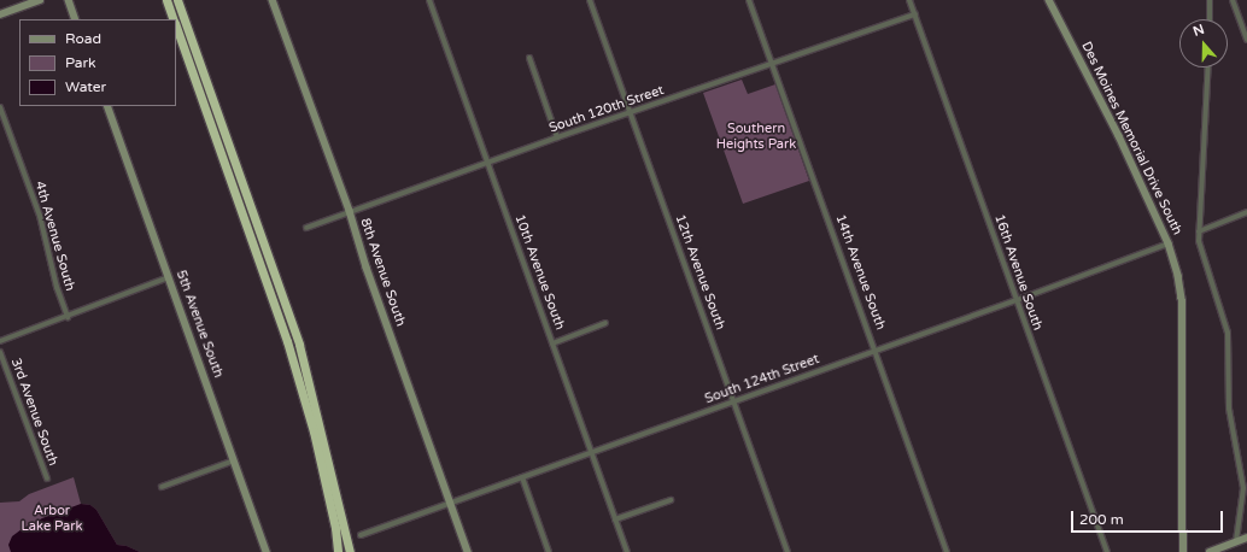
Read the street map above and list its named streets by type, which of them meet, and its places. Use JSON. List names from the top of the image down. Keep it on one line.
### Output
{"streets":{"street":["South 120th Street","Des Moines Memorial Drive South","4th Avenue South","8th Avenue South","10th Avenue South","12th Avenue South","14th Avenue South","16th Avenue South","5th Avenue South","South 124th Street","3rd Avenue South"]},"crossings":[["South 120th Street","8th Avenue South"],["South 120th Street","10th Avenue South"],["South 120th Street","12th Avenue South"],["South 120th Street","14th Avenue South"],["South 120th Street","16th Avenue South"],["Des Moines Memorial Drive South","South 124th Street"],["8th Avenue South","South 124th Street"],["10th Avenue South","South 124th Street"],["12th Avenue South","South 124th Street"],["14th Avenue South","South 124th Street"],["16th Avenue South","South 124th Street"]],"parks":["Southern Heights Park","Arbor Lake Park"],"legend":["Road","Park","Water"],"scale_bar":"200 m","north":"top"}
